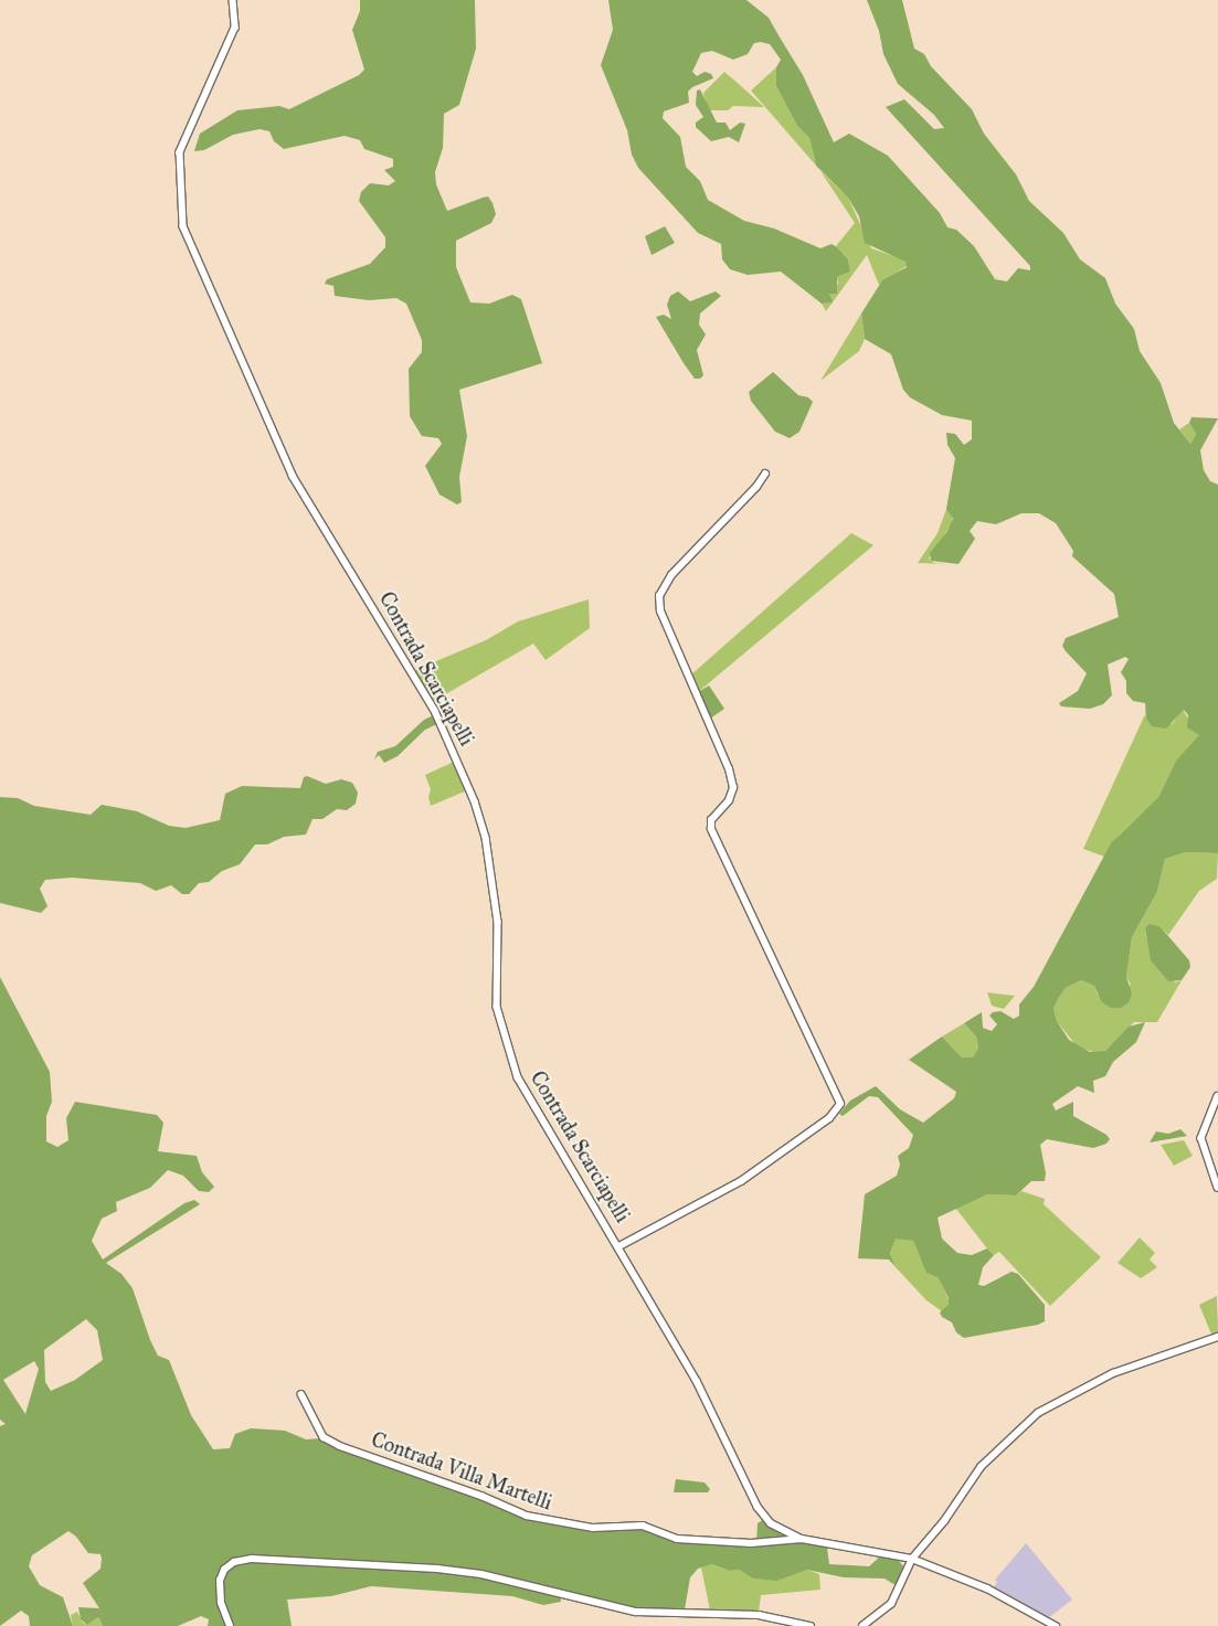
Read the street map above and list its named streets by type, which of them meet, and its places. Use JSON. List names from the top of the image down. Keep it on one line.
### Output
{"streets":{"street":["Contrada Scarciapelli","Contrada Villa Martelli"]},"crossings":[["Contrada Scarciapelli","Contrada Villa Martelli"]]}
